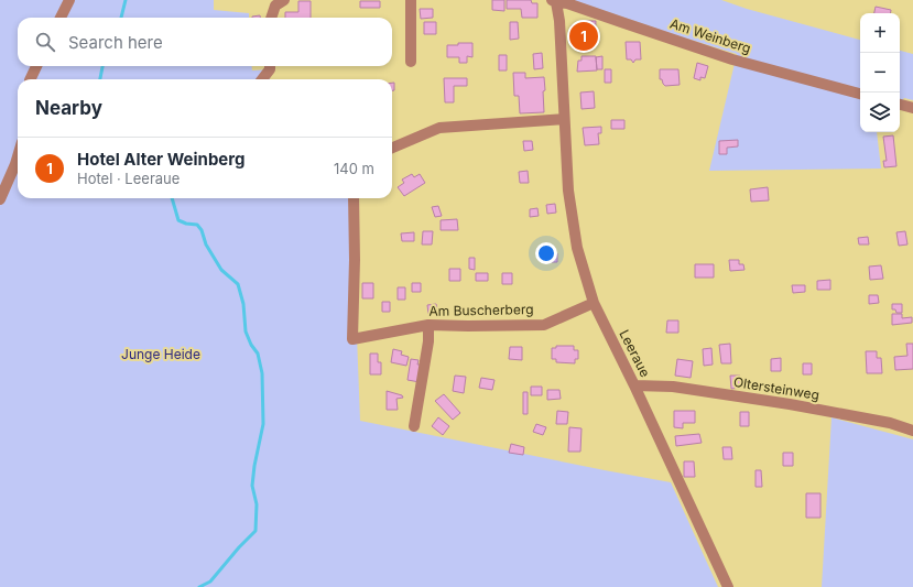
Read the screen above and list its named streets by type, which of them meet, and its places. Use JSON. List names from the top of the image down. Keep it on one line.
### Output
{"streets":{"street":["Am Weinberg","Am Buscherberg","Leeraue","Oltersteinweg"]},"crossings":[["Am Weinberg","Leeraue"],["Am Buscherberg","Leeraue"],["Leeraue","Oltersteinweg"]],"parks":["Junge Heide"],"page":{"map_buttons":["+","−"],"search":"Search here","pins":"1","heading":"Nearby","list":[{"mark":"1","name":"Hotel Alter Weinberg","note":"Hotel · Leeraue","value":"140 m"}]}}
